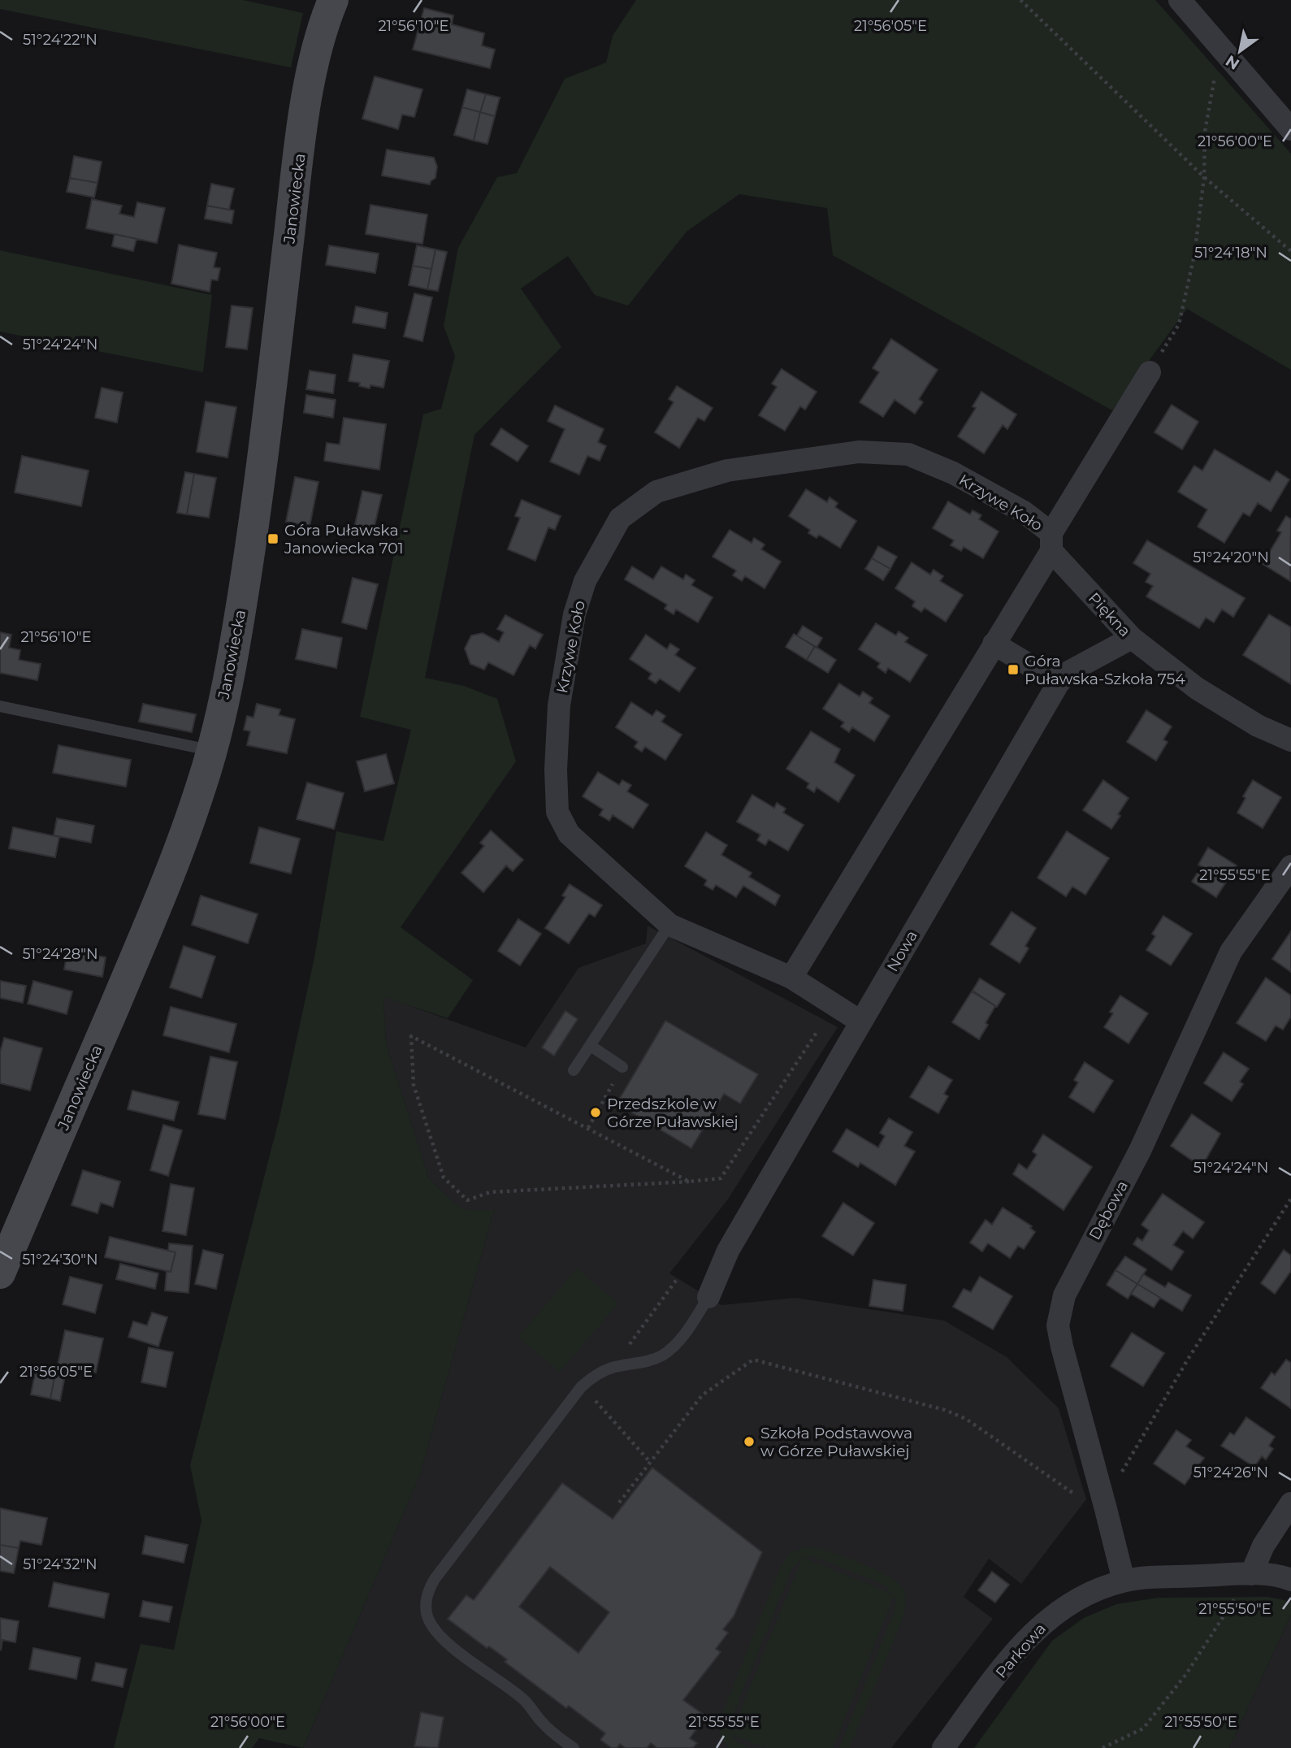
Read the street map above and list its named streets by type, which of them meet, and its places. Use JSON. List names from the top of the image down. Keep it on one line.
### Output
{"streets":{"street":["Janowiecka","Krzywe Koło","Piękna","Nowa","Dębowa","Parkowa"]},"crossings":[["Krzywe Koło","Piękna"],["Krzywe Koło","Nowa"],["Piękna","Nowa"],["Dębowa","Parkowa"]],"places":{"transit":["Góra Puławska - Janowiecka 701","Góra Puławska-Szkoła 754"],"other":["Przedszkole w Górze Puławskiej","Szkoła Podstawowa w Górze Puławskiej"]},"north":"bottom left","coordinates":["21°56'10\"E","21°56'05\"E","51°24'22\"N","21°56'00\"E","51°24'18\"N","51°24'24\"N","51°24'20\"N","21°55'55\"E","51°24'28\"N","51°24'30\"N","51°24'26\"N","51°24'32\"N","21°55'50\"E"]}
